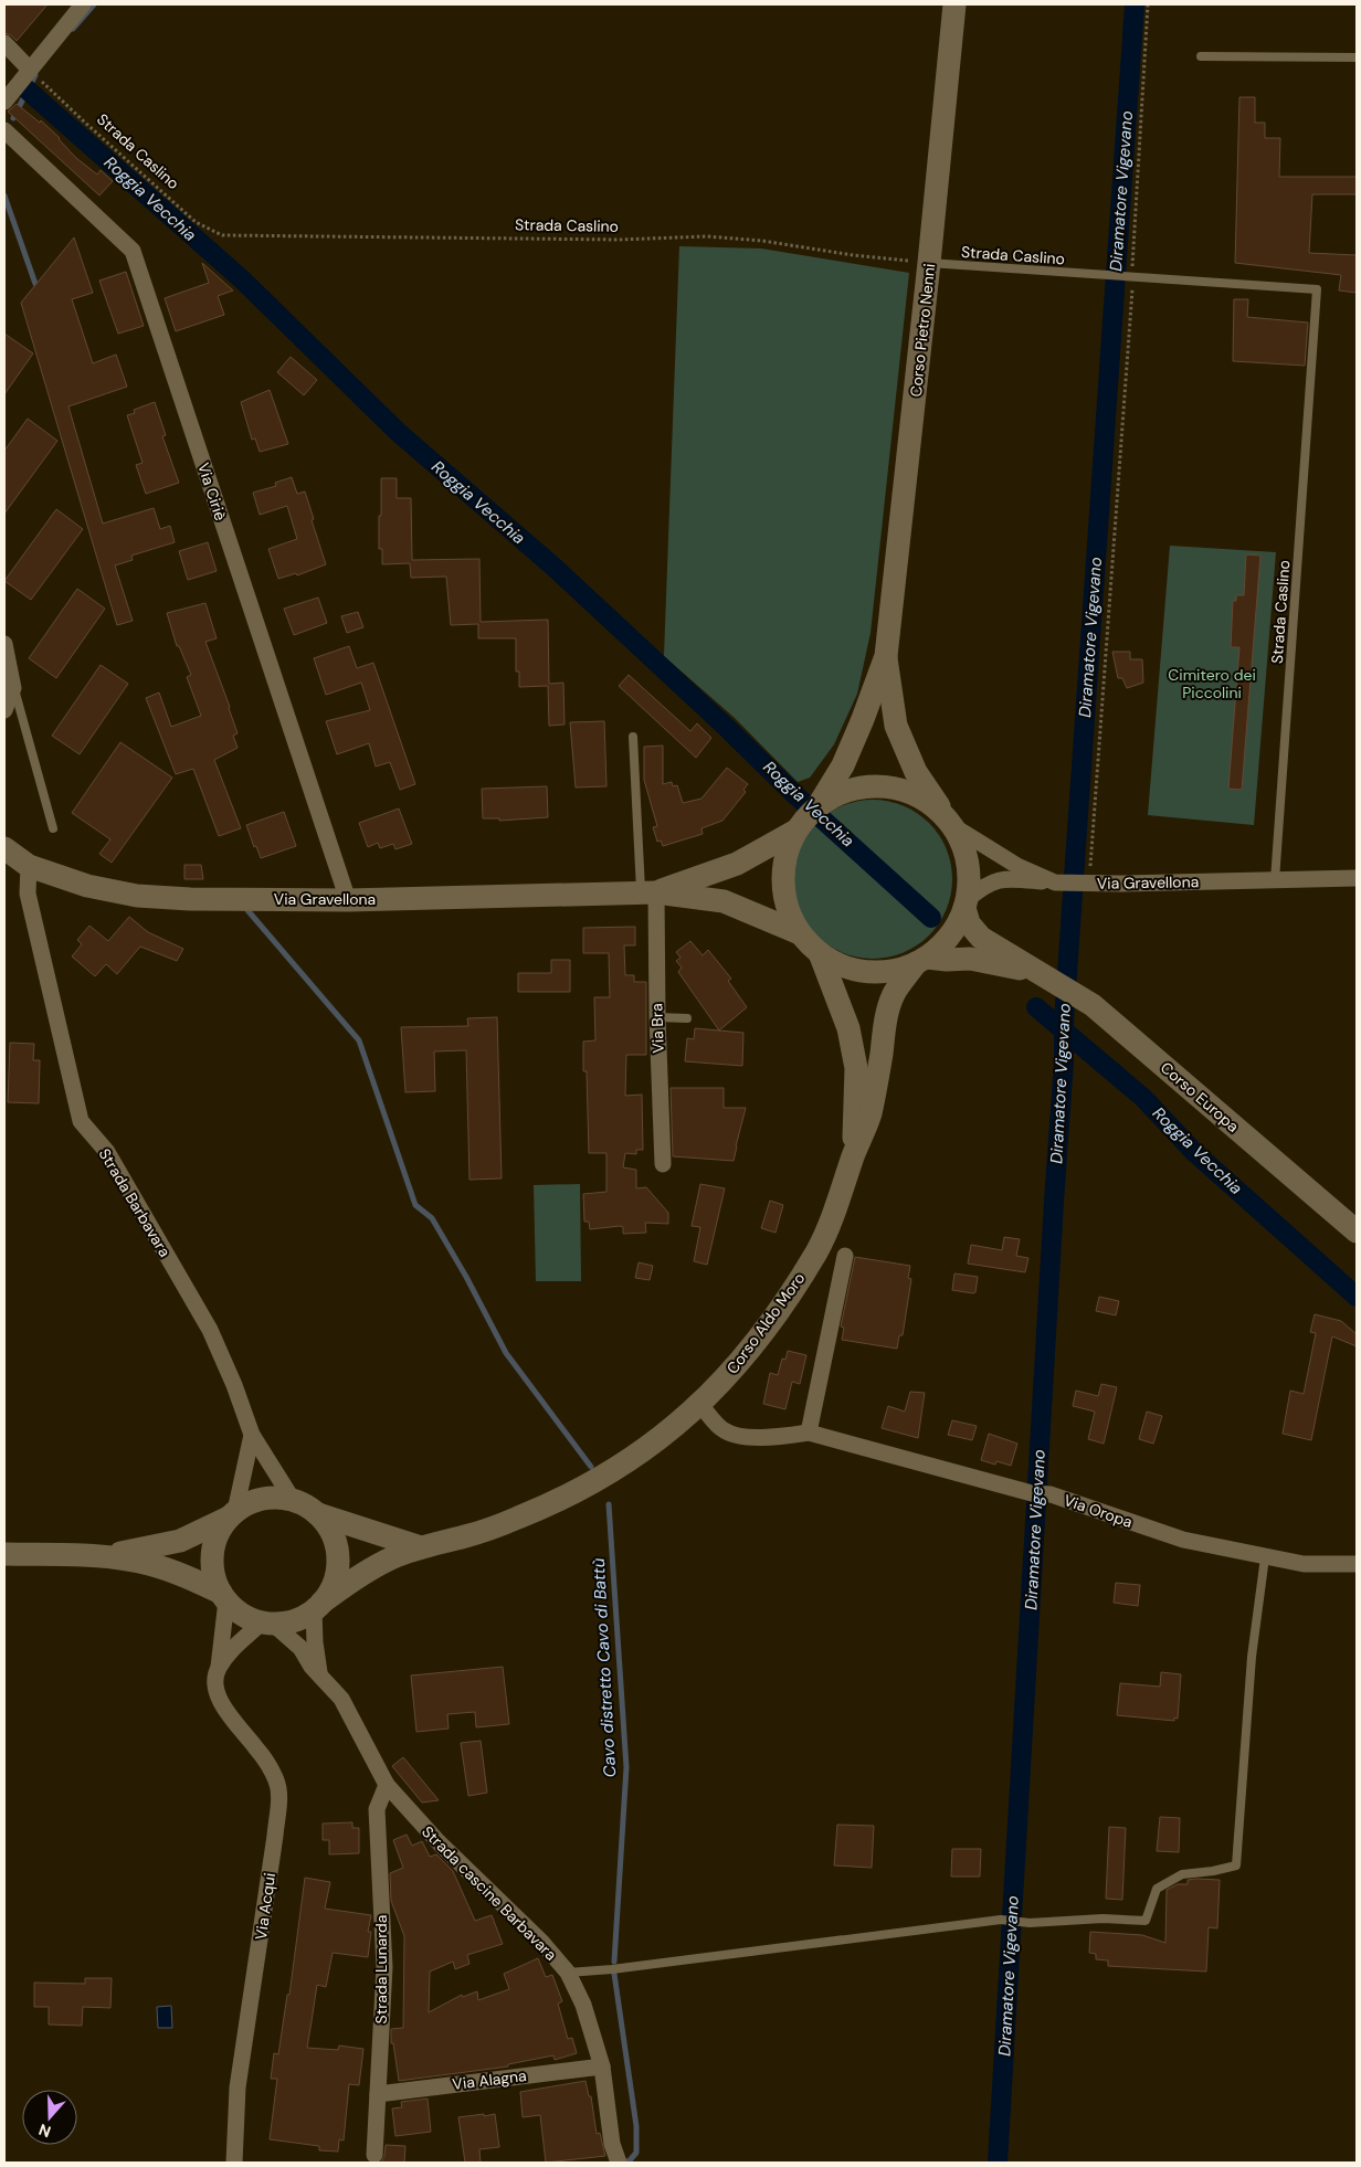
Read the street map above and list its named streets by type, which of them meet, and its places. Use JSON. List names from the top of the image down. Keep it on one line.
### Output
{"streets":{"main road":["Corso Pietro Nenni","Via Gravellona","Corso Europa","Corso Aldo Moro"],"street":["Via Ciriè","Via Bra","Strada Barbavara","Via Oropa","Strada cascine Barbavara","Via Acqui","Strada Lunarda","Via Alagna"],"lane":["Strada Caslino"]},"crossings":[["Strada Caslino","Corso Pietro Nenni"],["Strada Caslino","Via Gravellona"],["Corso Pietro Nenni","Via Gravellona"],["Corso Pietro Nenni","Corso Europa"],["Corso Pietro Nenni","Corso Aldo Moro"],["Via Ciriè","Via Gravellona"],["Via Gravellona","Via Bra"],["Via Gravellona","Corso Europa"],["Via Gravellona","Strada Barbavara"],["Via Gravellona","Corso Aldo Moro"],["Corso Europa","Corso Aldo Moro"],["Strada Barbavara","Corso Aldo Moro"],["Strada Barbavara","Strada cascine Barbavara"],["Strada Barbavara","Via Acqui"],["Corso Aldo Moro","Via Oropa"],["Corso Aldo Moro","Strada cascine Barbavara"],["Corso Aldo Moro","Via Acqui"],["Strada cascine Barbavara","Via Acqui"],["Strada cascine Barbavara","Strada Lunarda"],["Strada cascine Barbavara","Via Alagna"],["Strada Lunarda","Via Alagna"]],"water":["Diramatore Vigevano","Roggia Vecchia","Cavo distretto Cavo di Battù"],"parks":["Cimitero dei Piccolini"],"north":"bottom"}
